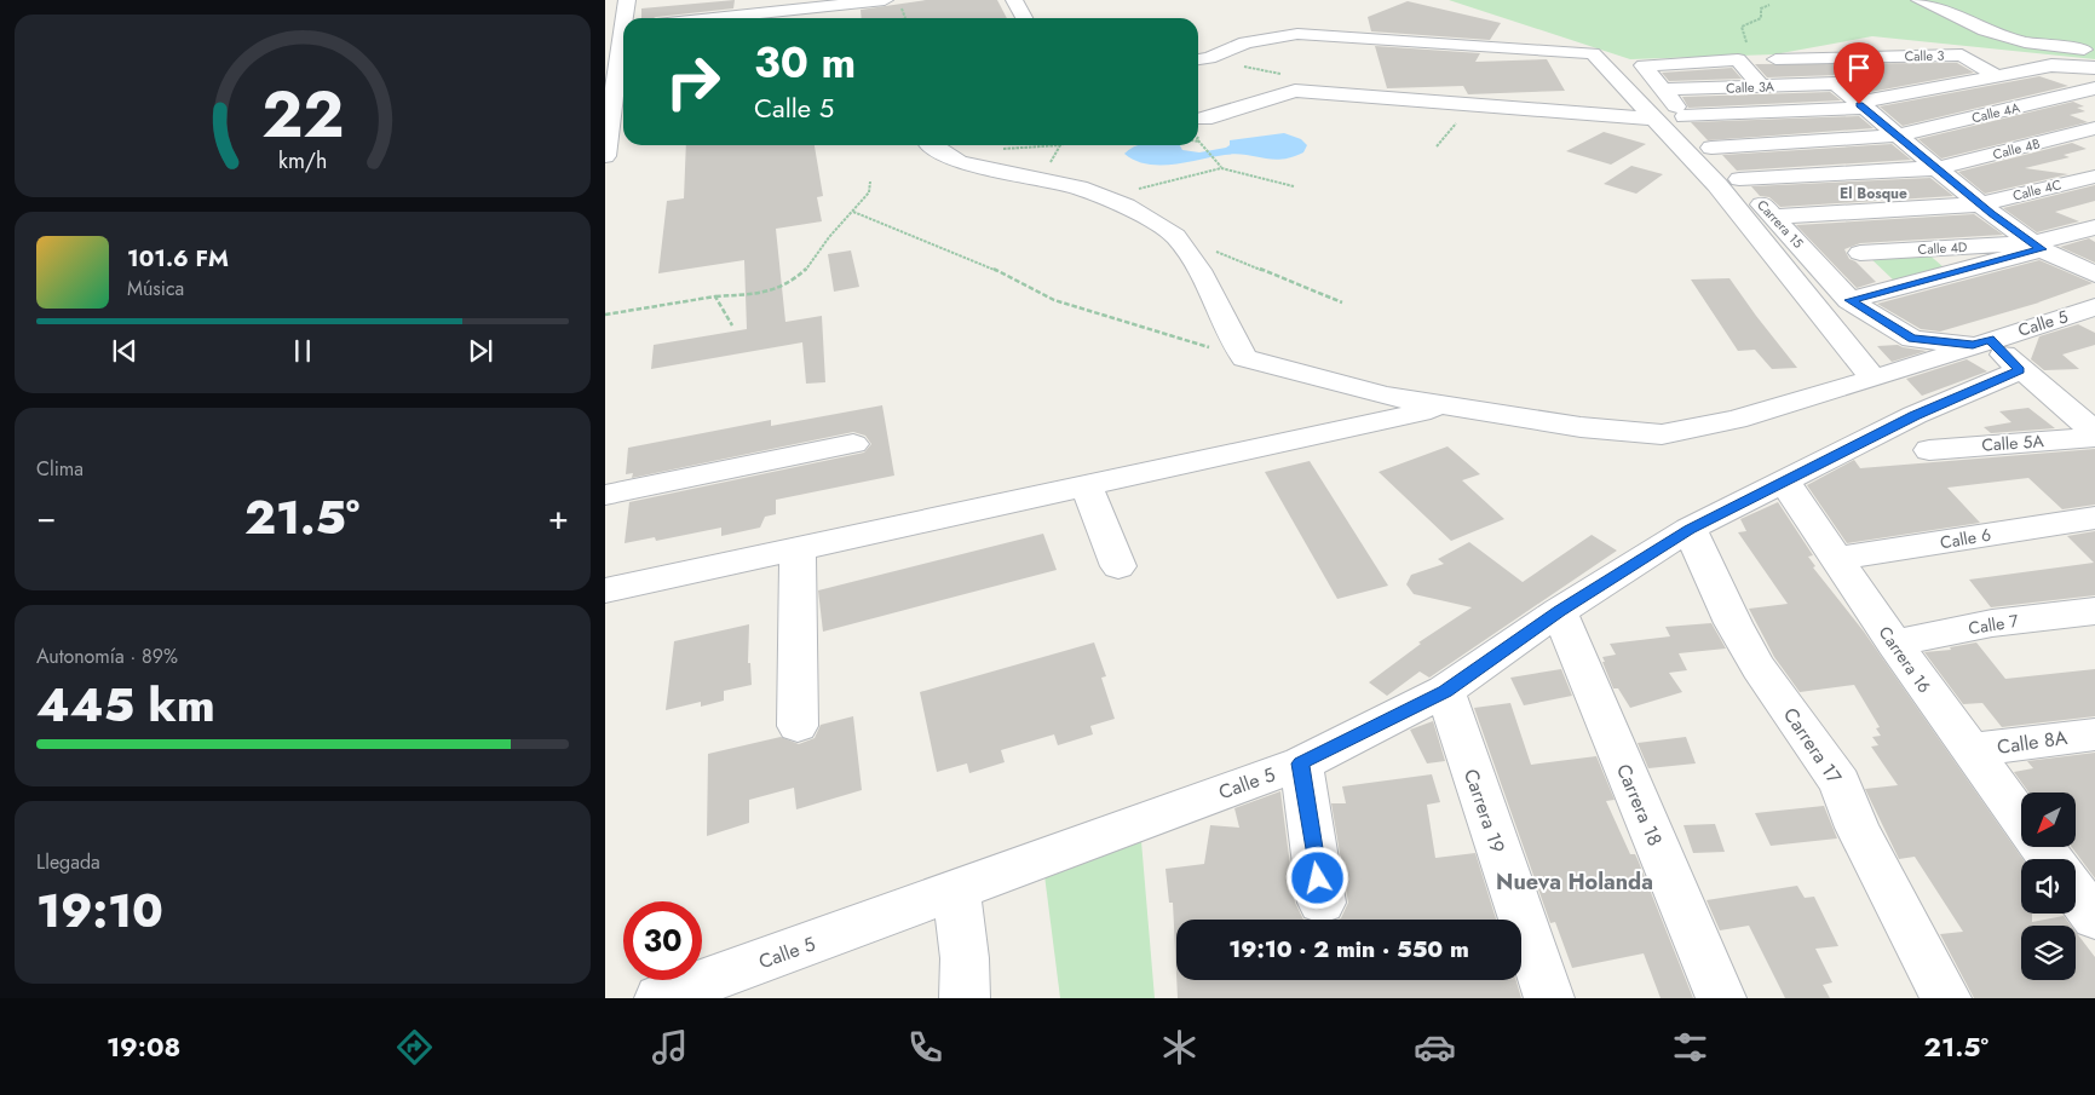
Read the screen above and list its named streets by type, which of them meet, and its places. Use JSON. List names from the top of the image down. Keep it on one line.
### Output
{"streets":{"street":["Calle 3","Calle 3A","Calle 4A","Calle 4B","Calle 4C","Carrera 15","Calle 4D","Calle 5","Calle 5A","Calle 6","Calle 7","Carrera 16","Calle 8A","Carrera 17","Carrera 18","Carrera 19"]},"crossings":[["Calle 3A","Carrera 15"],["Calle 4A","Carrera 15"],["Calle 4B","Carrera 15"],["Calle 4C","Carrera 15"],["Carrera 15","Calle 4D"],["Calle 5","Carrera 16"],["Calle 5","Carrera 17"],["Calle 5","Carrera 18"],["Calle 5","Carrera 19"],["Calle 6","Carrera 16"],["Calle 7","Carrera 16"],["Carrera 16","Calle 8A"]],"districts":["El Bosque","Nueva Holanda"],"north":"bottom left","page":{"turn":["30 m","Calle 5"],"song":["101.6 FM","Música"],"tile":["Clima",["Autonomía · 89%","445 km"],["Llegada","19:10"]],"heat":["−","21.5°","+"],"limit":"30","trip":"19:10 · 2 min · 550 m","tabs":["19:08","21.5°"],"gauge":["22","km/h"]}}
